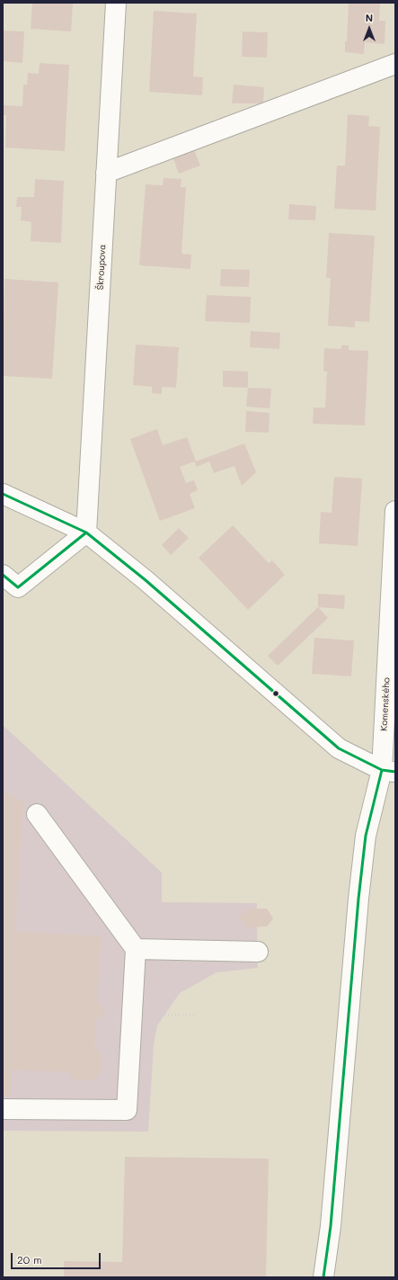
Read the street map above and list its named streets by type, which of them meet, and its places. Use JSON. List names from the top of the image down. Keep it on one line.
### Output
{"streets":{"street":["Škroupova","Komenského"]},"scale_bar":"20 m","north":"top"}
